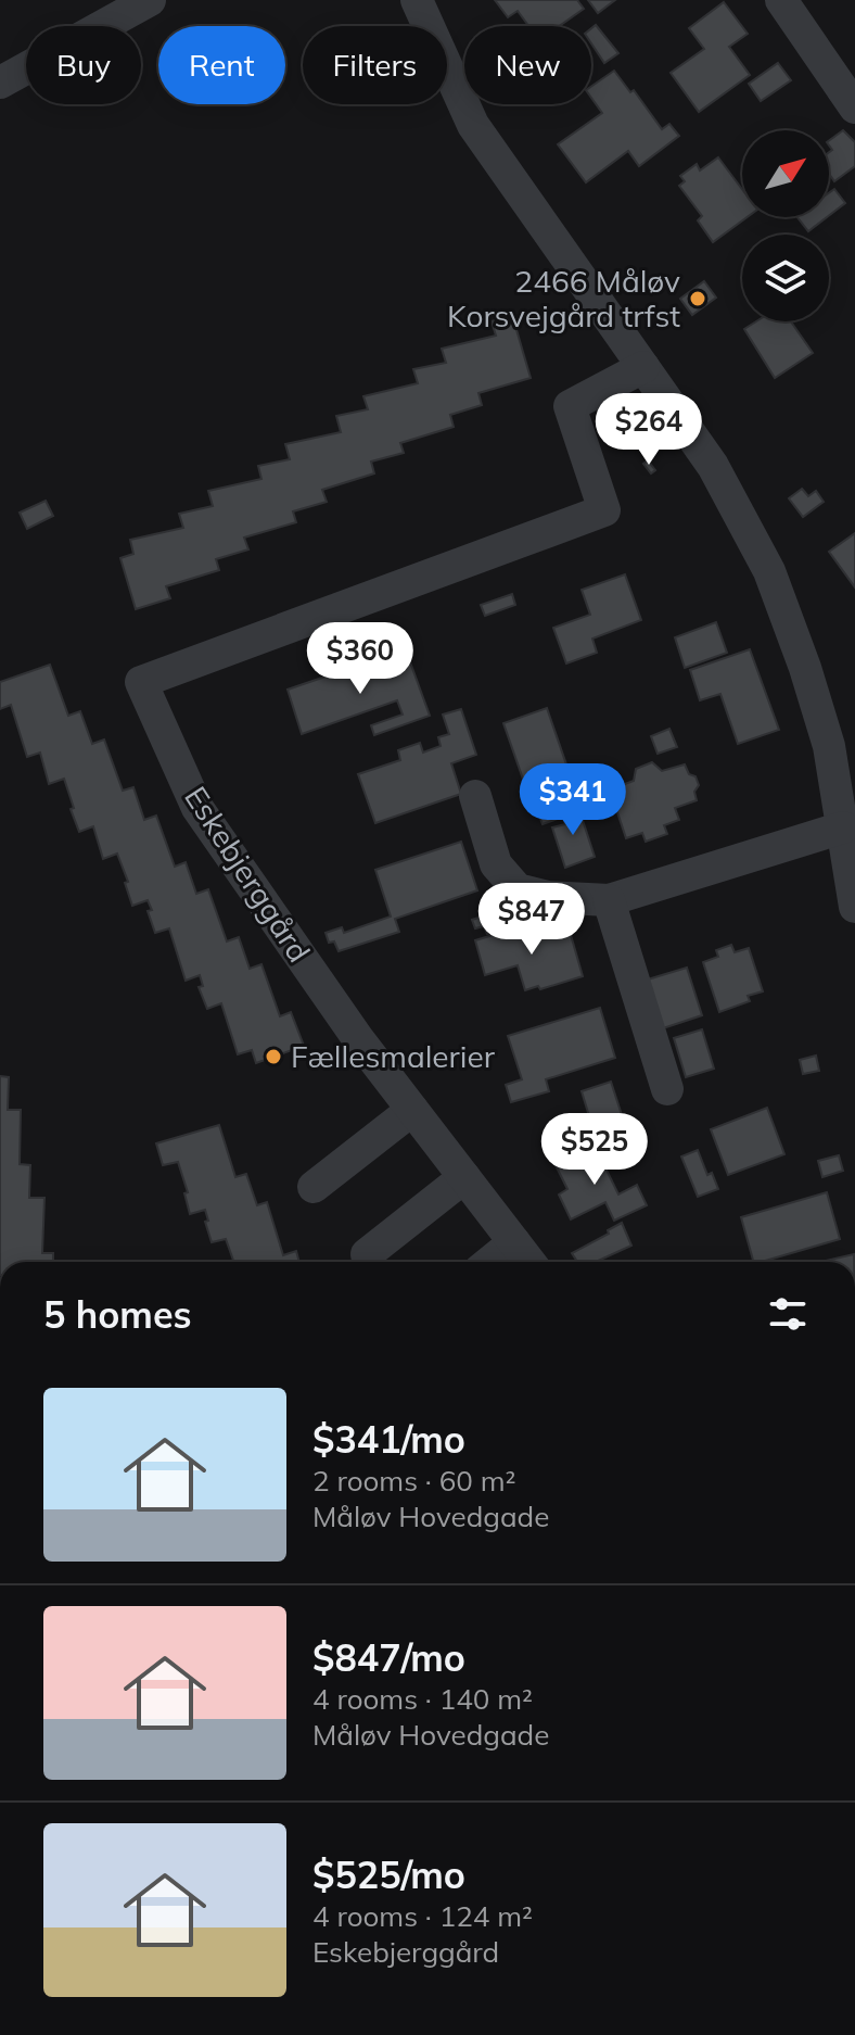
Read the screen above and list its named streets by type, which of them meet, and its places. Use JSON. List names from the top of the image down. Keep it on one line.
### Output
{"streets":{"street":["Eskebjerggård"]},"places":["2466 Måløv Korsvejgård trfst","Fællesmalerier"],"north":"top right","page":{"chip":["Buy","Rent","Filters","New"],"price":["$264","$360","$341","$847","$525"],"heading":"5 homes","list":[{"name":"$341/mo","note":"2 rooms · 60 m² · Måløv Hovedgade"},{"name":"$847/mo","note":"4 rooms · 140 m² · Måløv Hovedgade"},{"name":"$525/mo","note":"4 rooms · 124 m² · Eskebjerggård"}]}}
